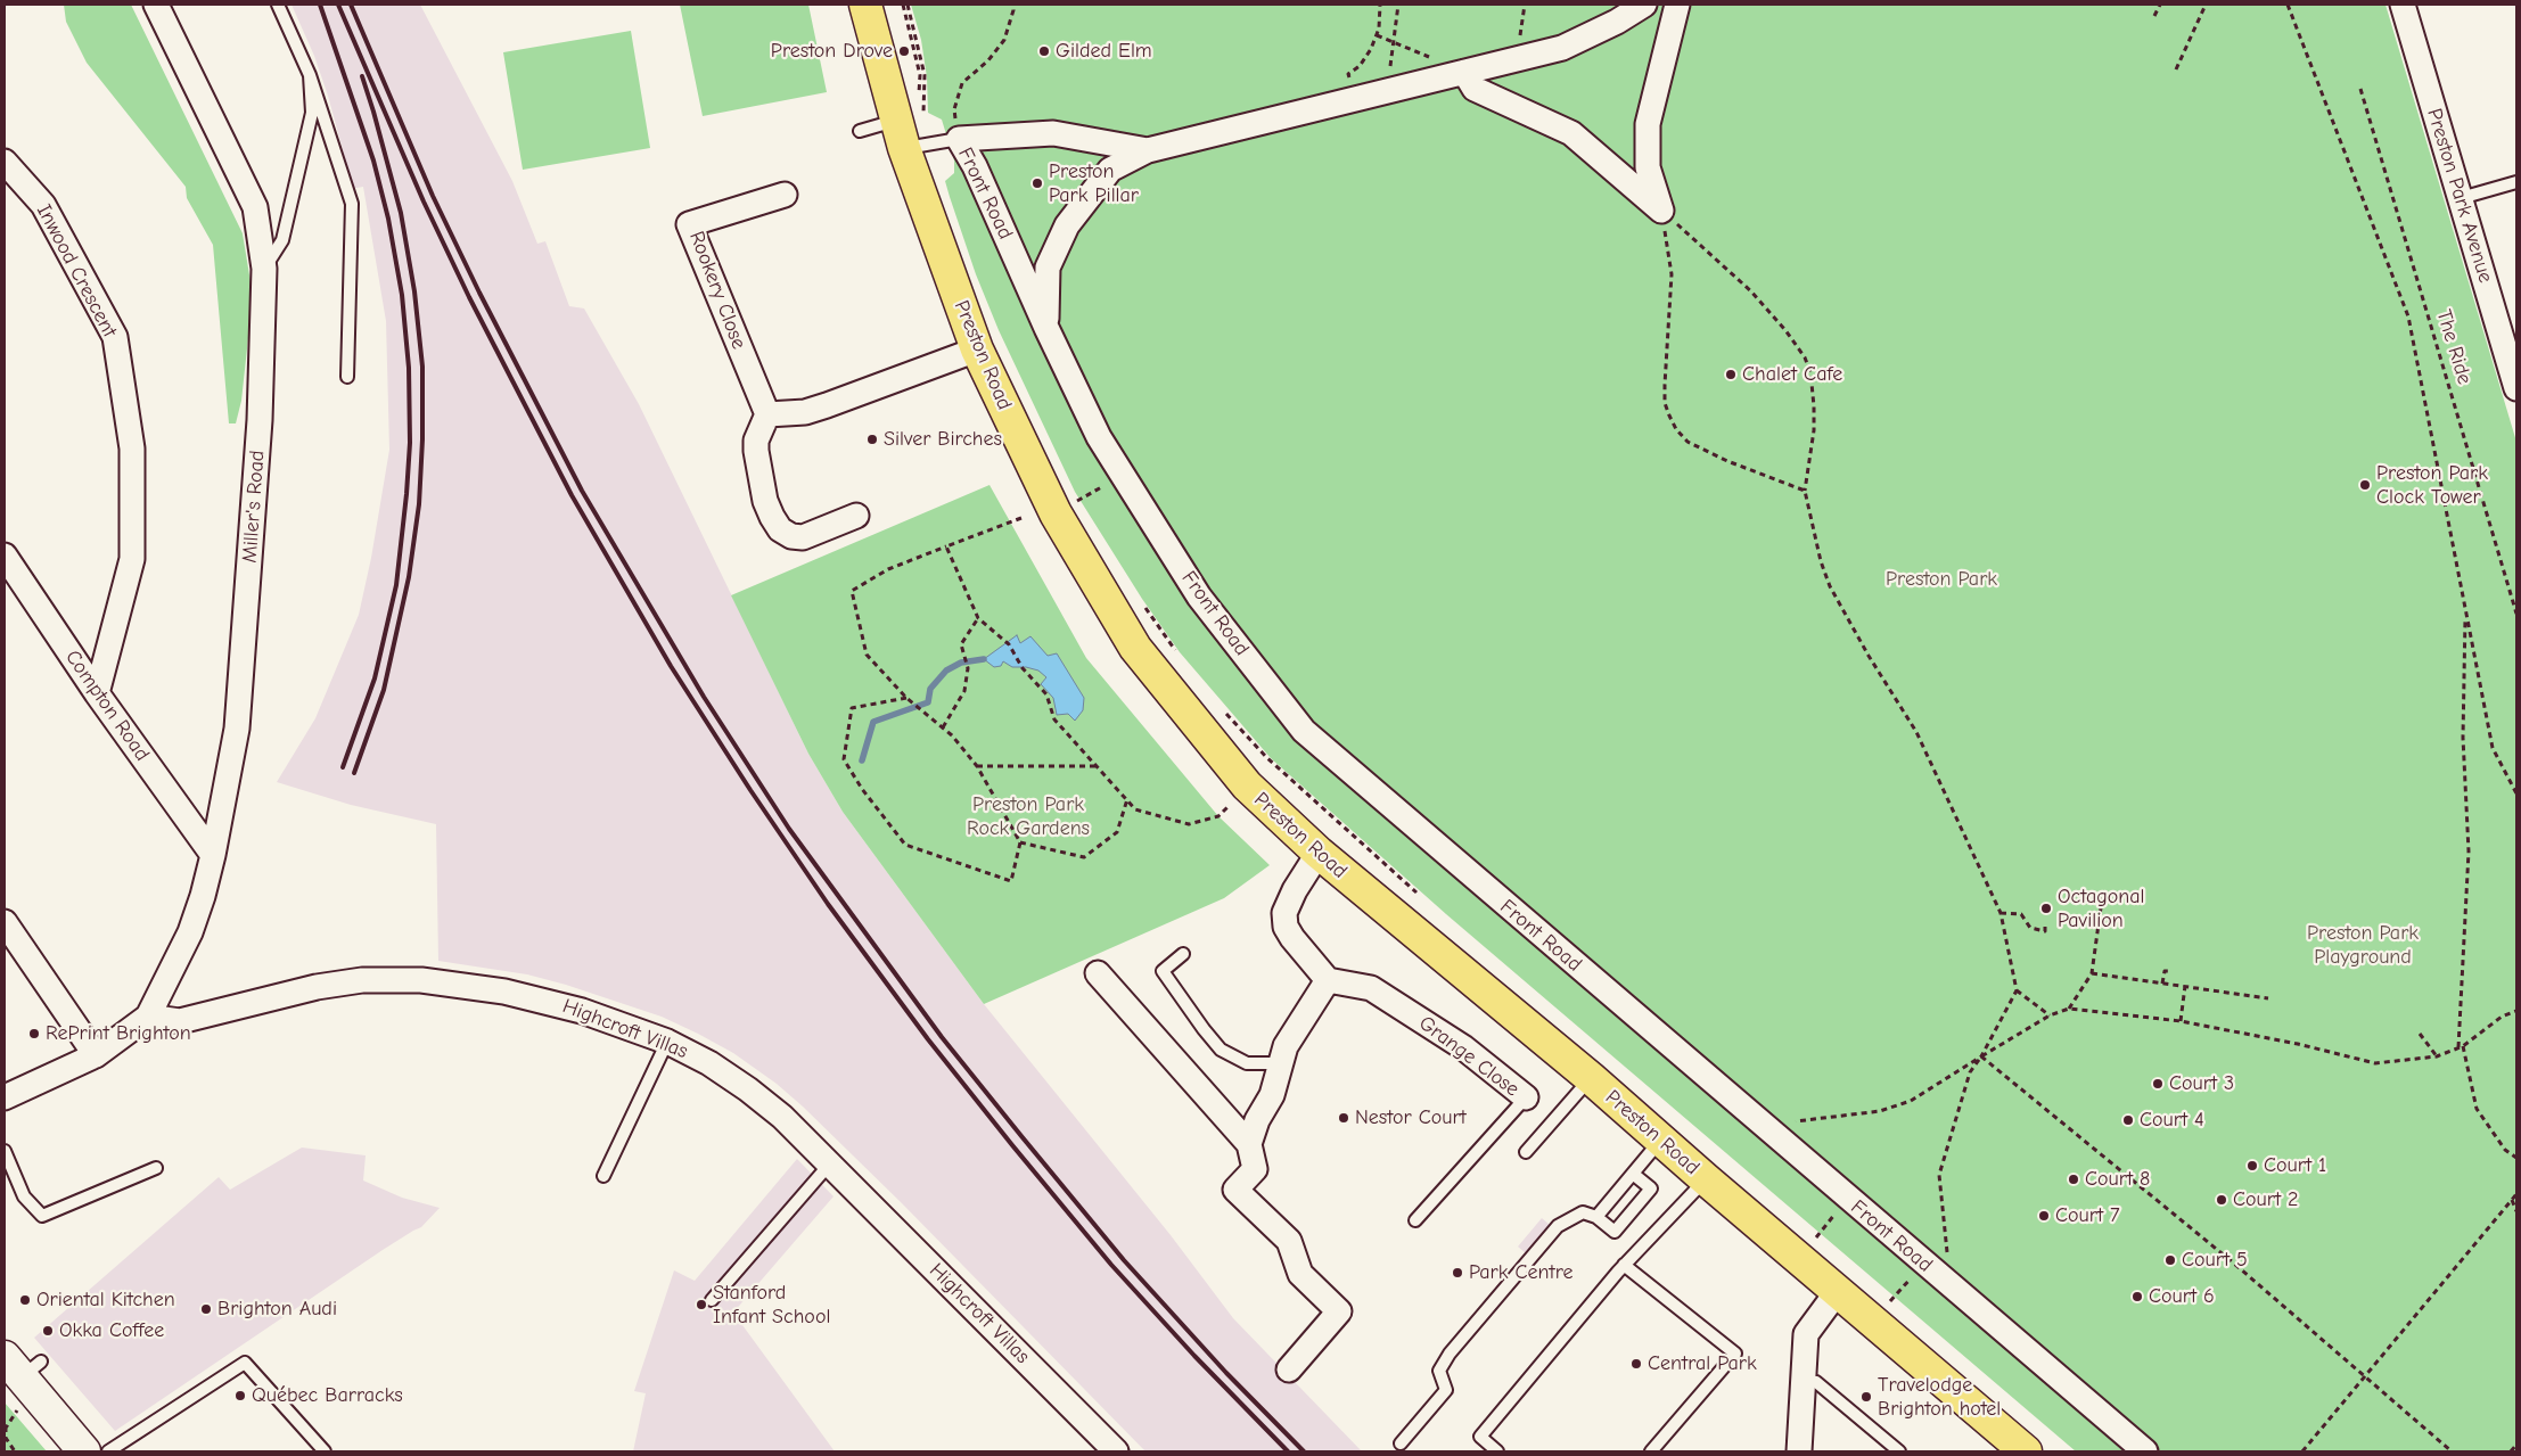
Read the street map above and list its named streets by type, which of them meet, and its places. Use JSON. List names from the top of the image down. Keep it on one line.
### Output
{"streets":{"highway":["Preston Road"],"street":["Front Road","Preston Park Avenue","Inwood Crescent","Rookery Close","Miller's Road","Compton Road","Highcroft Villas","Grange Close"],"path":["The Ride"]},"crossings":[["Inwood Crescent","Compton Road"],["Miller's Road","Compton Road"],["Miller's Road","Highcroft Villas"]],"parks":["Preston Park","Preston Park Rock Gardens","Preston Park Playground"],"places":["Preston Drove","Gilded Elm","Preston Park Pillar","Chalet Cafe","Silver Birches","Preston Park Clock Tower","Octagonal Pavilion","RePrint Brighton","Court 3","Nestor Court","Court 4","Court 1","Court 8","Court 2","Court 7","Court 5","Park Centre","Court 6","Oriental Kitchen","Stanford Infant School","Brighton Audi","Okka Coffee","Central Park","Québec Barracks","Travelodge Brighton hotel"]}
